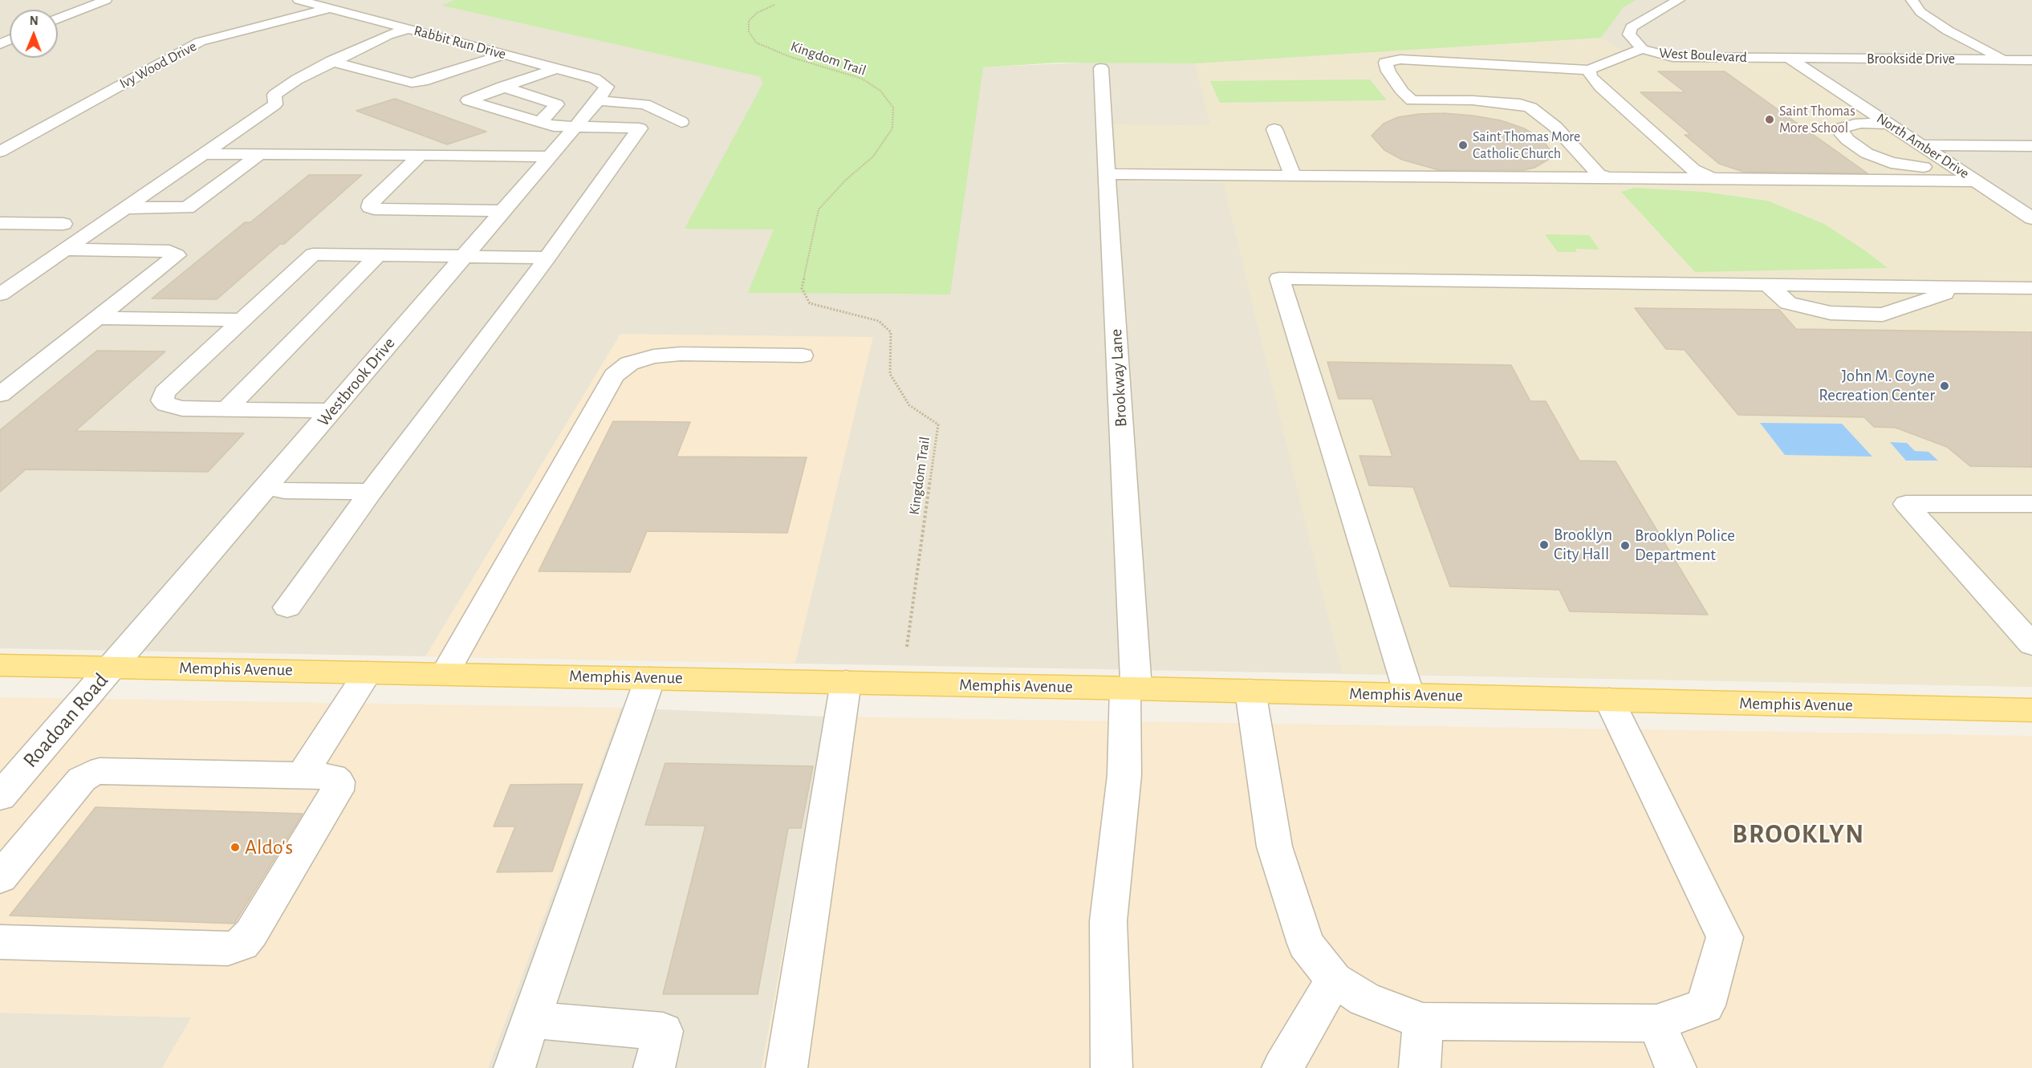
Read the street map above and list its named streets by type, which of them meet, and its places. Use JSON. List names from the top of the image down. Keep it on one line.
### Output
{"streets":{"main road":["Memphis Avenue"],"street":["Rabbit Run Drive","West Boulevard","Brookside Drive","Ivy Wood Drive","North Amber Drive","Brookway Lane","Westbrook Drive","Roadoan Road"],"path":["Kingdom Trail"]},"crossings":[["Rabbit Run Drive","Ivy Wood Drive"],["Rabbit Run Drive","Westbrook Drive"],["West Boulevard","Brookside Drive"],["West Boulevard","North Amber Drive"],["Brookside Drive","North Amber Drive"],["Brookway Lane","Memphis Avenue"],["Westbrook Drive","Memphis Avenue"],["Westbrook Drive","Roadoan Road"],["Memphis Avenue","Roadoan Road"]],"districts":["BROOKLYN"],"places":["Saint Thomas More School","Saint Thomas More Catholic Church","John M. Coyne Recreation Center","Brooklyn City Hall","Brooklyn Police Department","Aldo's"],"north":"top"}
